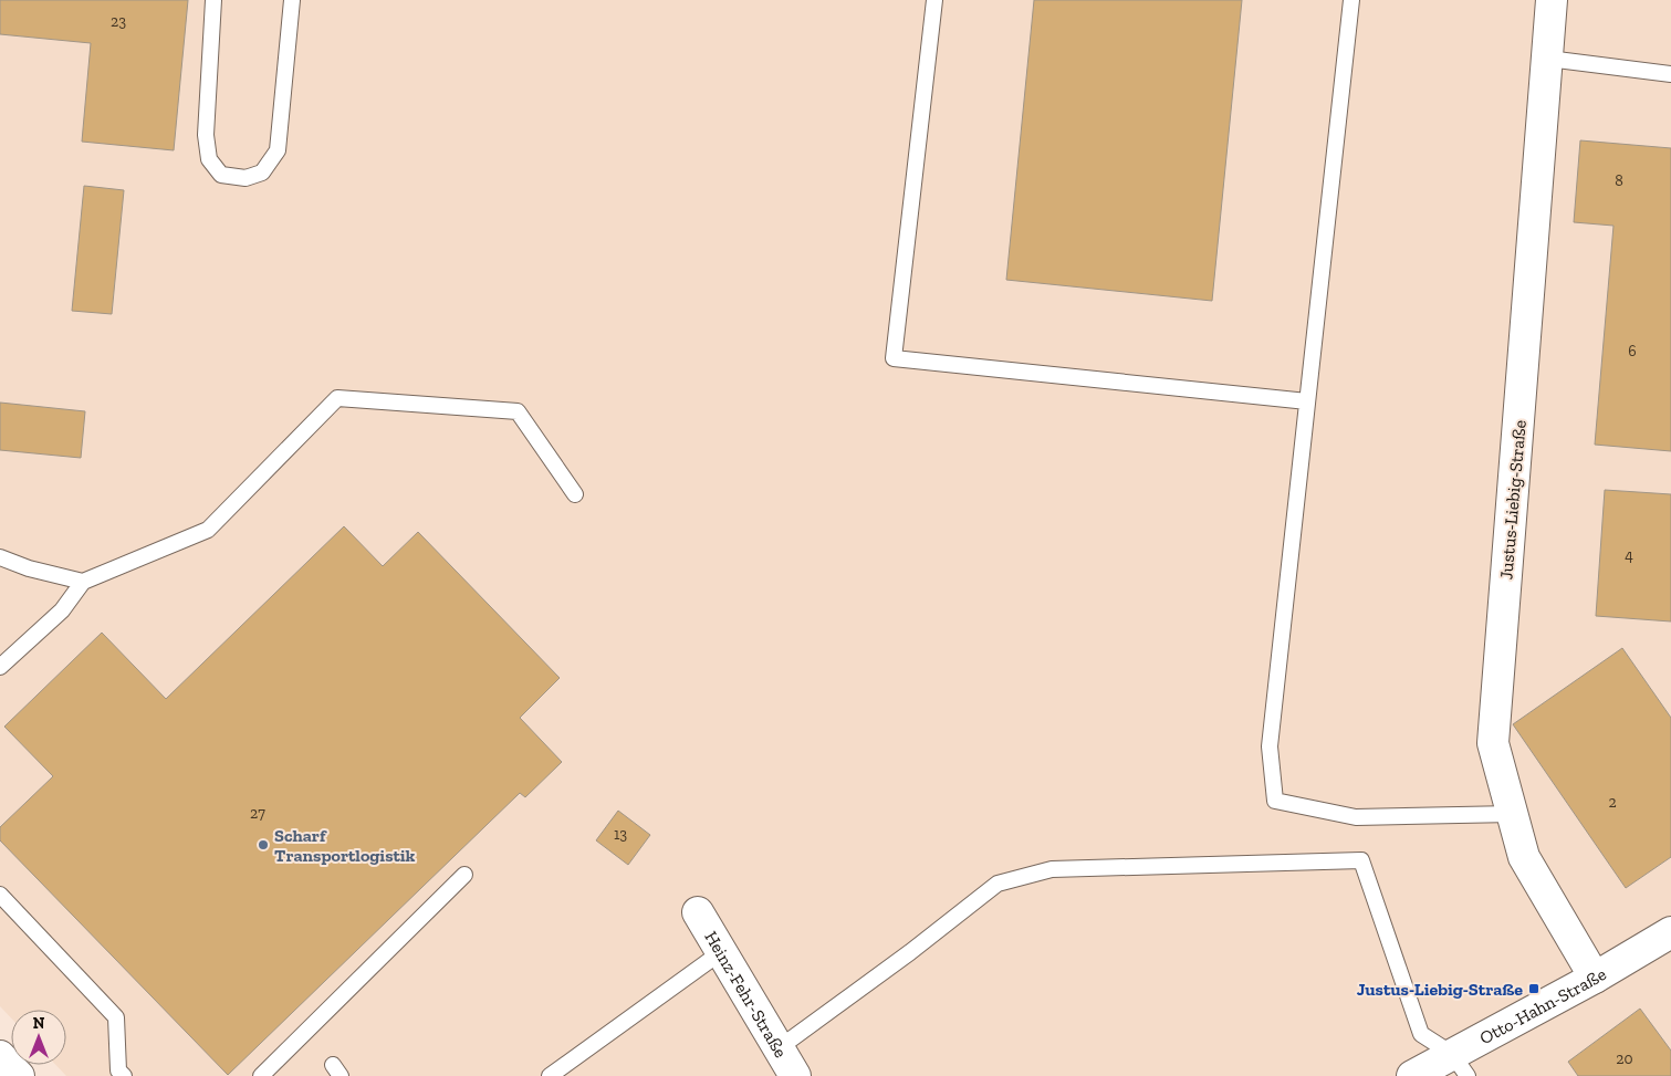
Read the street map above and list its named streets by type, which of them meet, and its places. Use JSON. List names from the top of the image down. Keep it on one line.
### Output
{"streets":{"street":["Justus-Liebig-Straße","Heinz-Fehr-Straße","Otto-Hahn-Straße"]},"crossings":[["Justus-Liebig-Straße","Otto-Hahn-Straße"]],"places":{"other":["Scharf Transportlogistik"],"transit":["Justus-Liebig-Straße"]},"house_numbers":["23","8","6","4","2","27","13","20"],"north":"top"}
